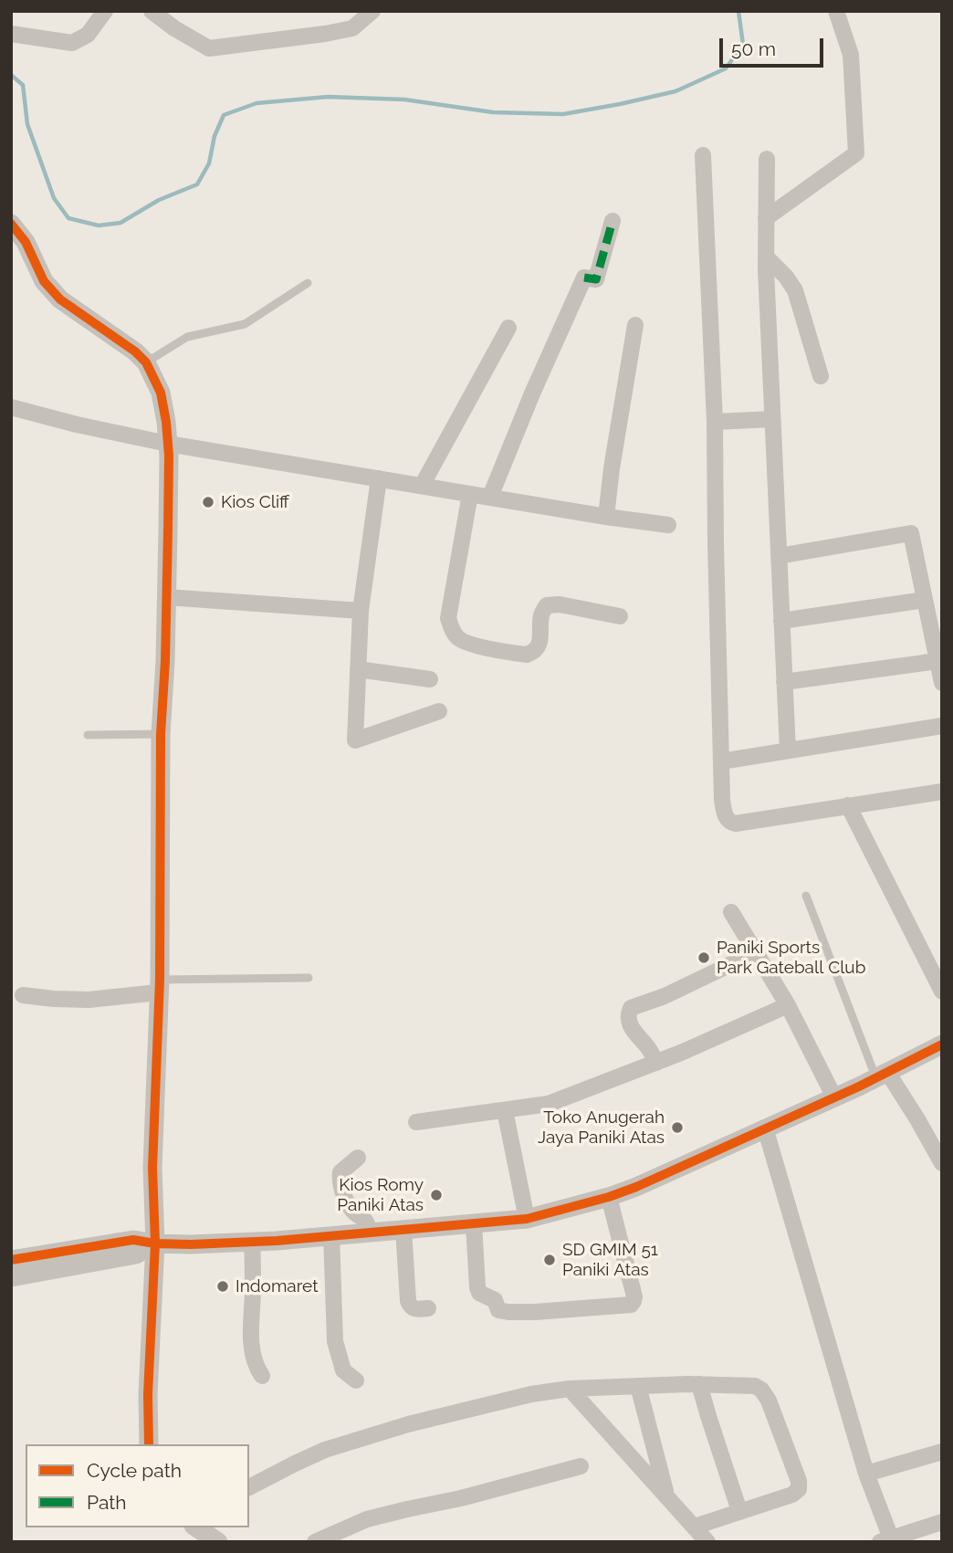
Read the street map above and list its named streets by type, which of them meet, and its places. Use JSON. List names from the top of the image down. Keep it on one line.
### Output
{"places":["Kios Cliff","Paniki Sports Park Gateball Club","Toko Anugerah Jaya Paniki Atas","Kios Romy Paniki Atas","SD GMIM 51 Paniki Atas","Indomaret"],"legend":["Cycle path","Path"],"scale_bar":"50 m"}
